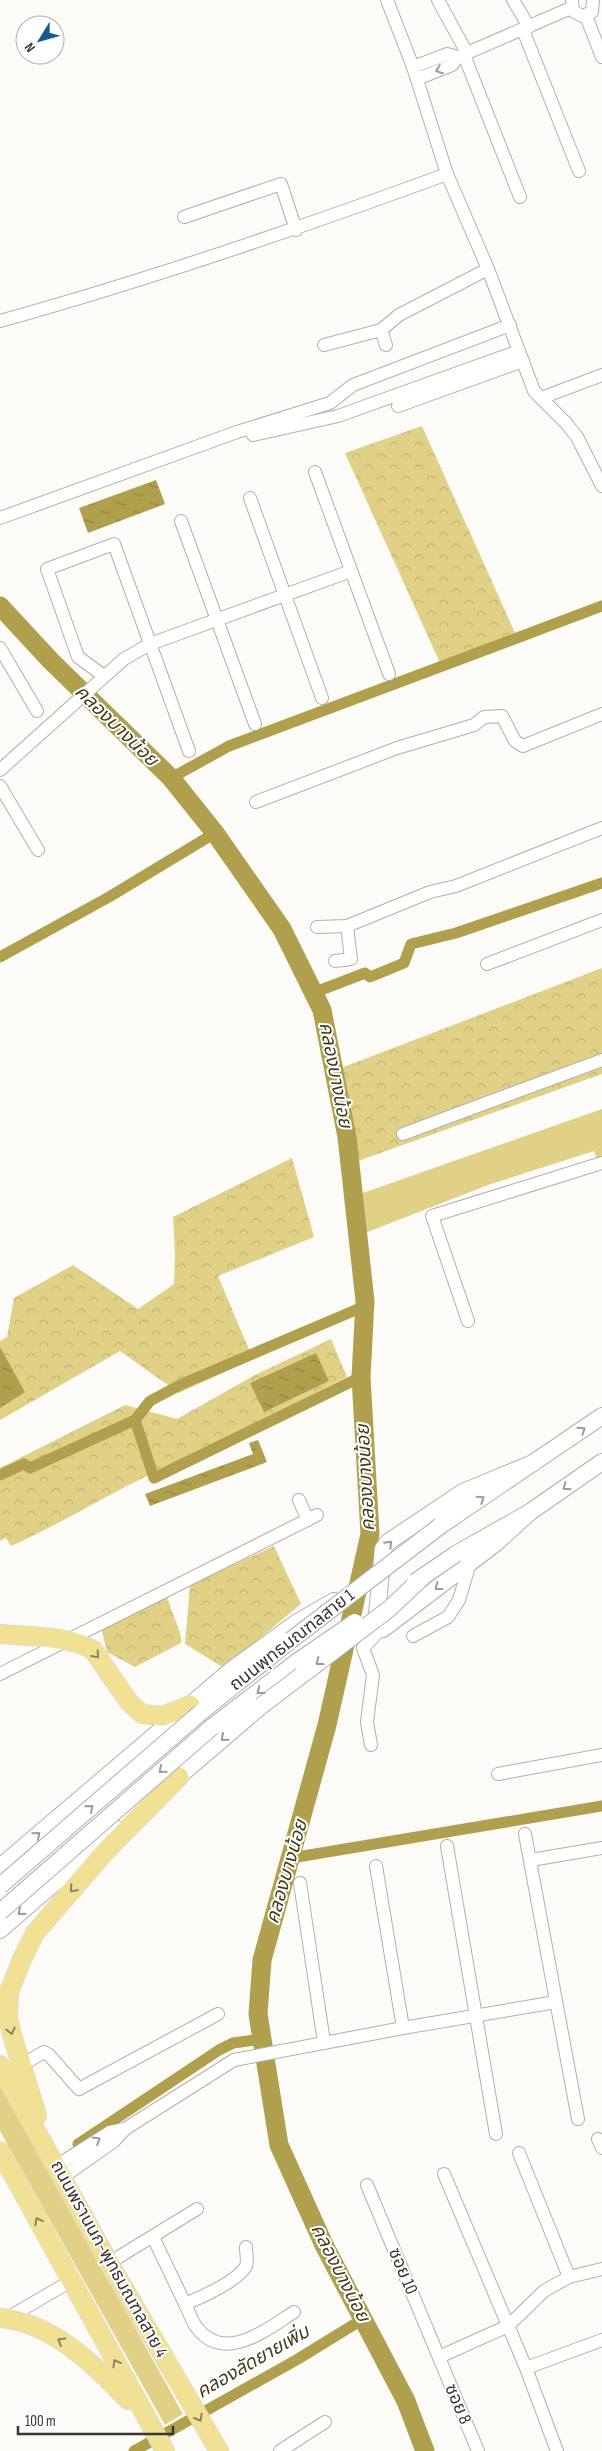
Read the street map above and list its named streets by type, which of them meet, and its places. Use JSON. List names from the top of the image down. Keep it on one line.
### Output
{"streets":{"main road":["ถนนพุทธมณฑลสาย 1","ถนนพรานนก-พุทธมณฑลสาย 4"],"street":["ซอย 10","ซอย 8"]},"crossings":[["ซอย 10","ซอย 8"]],"water":["คลองบางน้อย","คลองลัดยายเพิ่ม"],"scale_bar":"100 m","north":"bottom left"}
